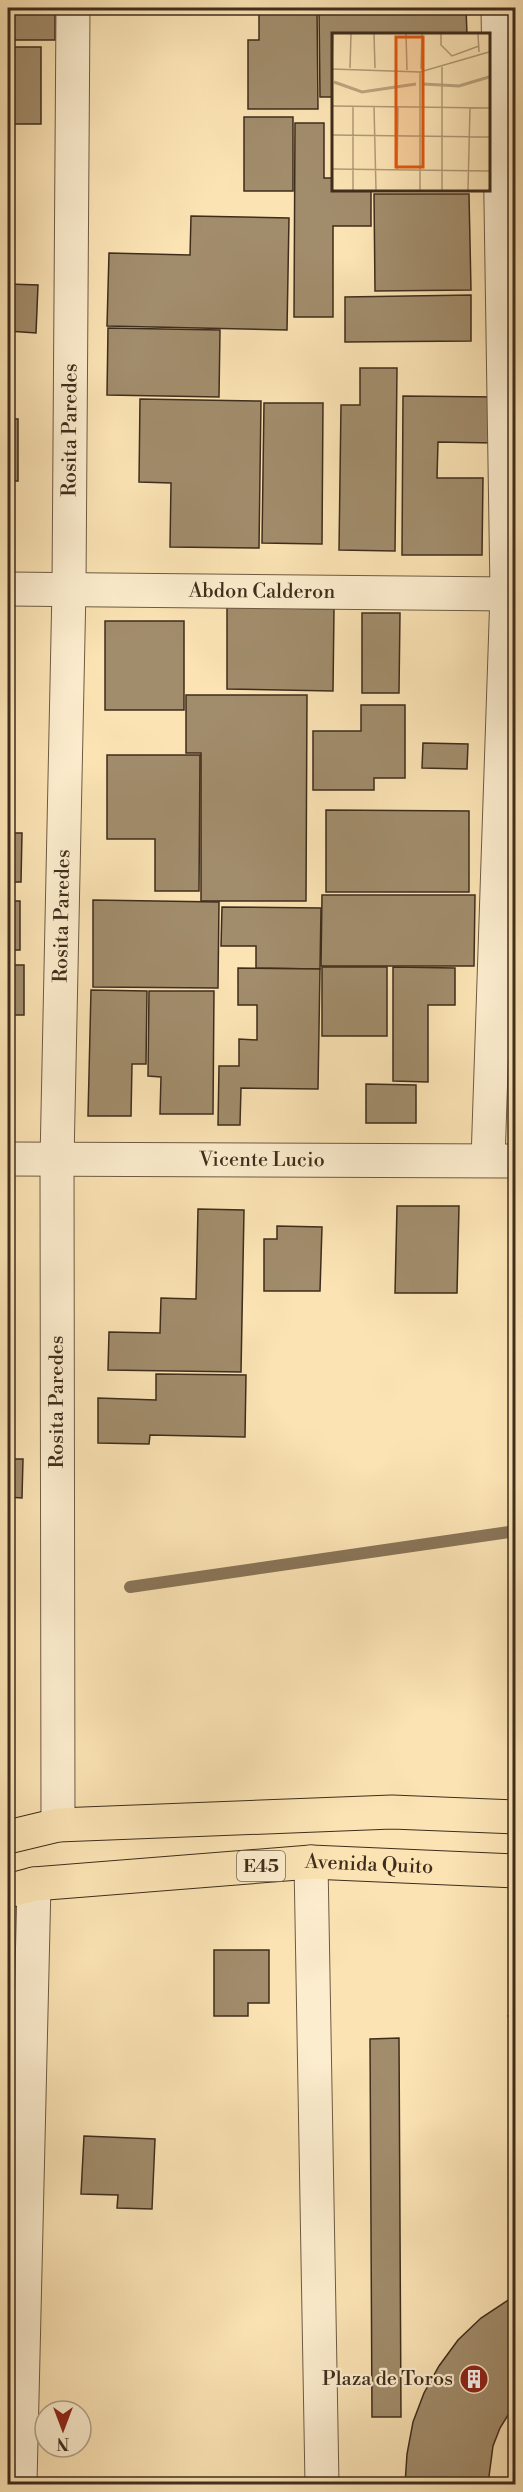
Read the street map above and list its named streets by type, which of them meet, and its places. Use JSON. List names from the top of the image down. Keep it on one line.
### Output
{"streets":{"highway":["E45","Avenida Quito"],"street":["Rosita Paredes","Abdon Calderon","Vicente Lucio"]},"crossings":[["Rosita Paredes","Abdon Calderon"],["Rosita Paredes","Vicente Lucio"]],"places":{"building":["Plaza de Toros"]},"north":"bottom"}
